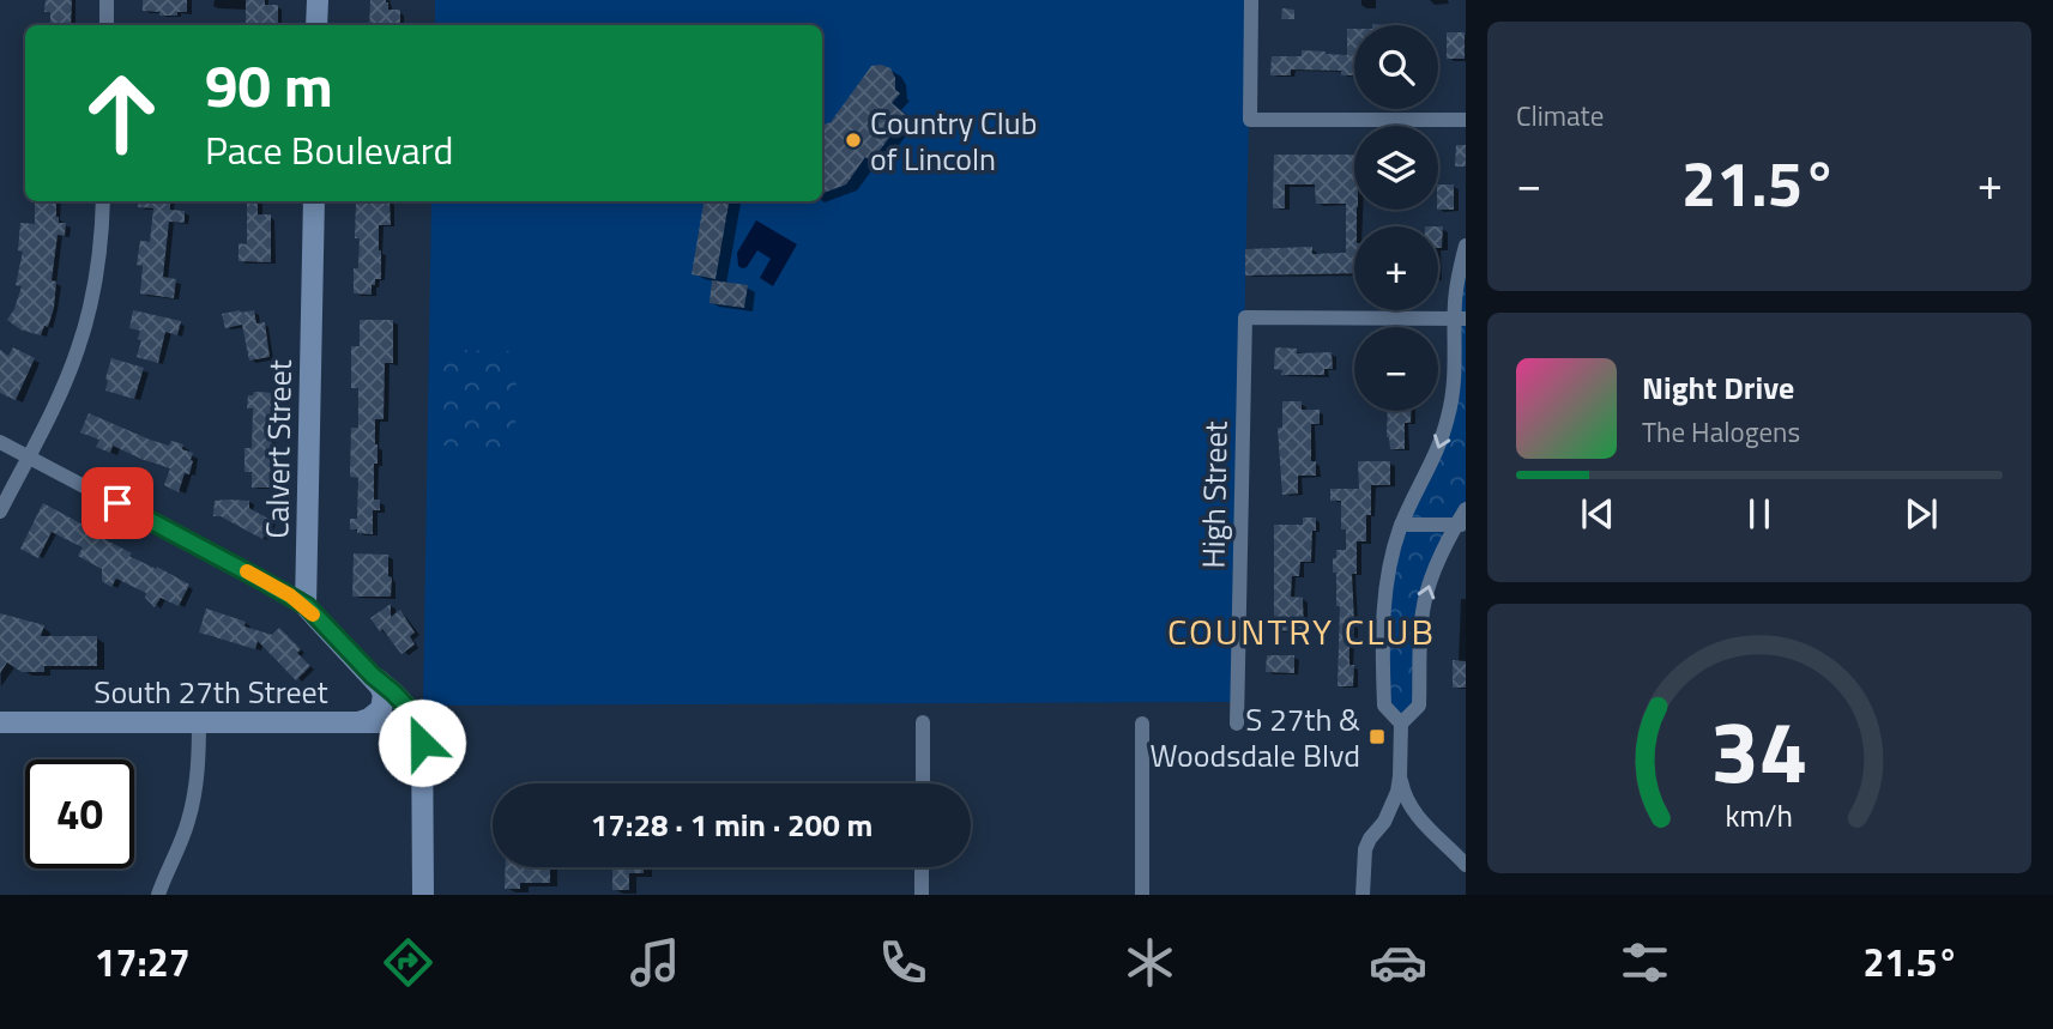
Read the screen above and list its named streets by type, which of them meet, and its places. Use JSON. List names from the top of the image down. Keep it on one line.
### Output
{"streets":{"street":["Calvert Street","High Street","South 27th Street"]},"districts":["COUNTRY CLUB"],"places":{"other":["Country Club of Lincoln"],"transit":["S 27th & Woodsdale Blvd"]},"page":{"tile":"Climate","map_buttons":["+","−"],"turn":["90 m","Pace Boulevard"],"heat":["−","21.5°","+"],"song":["Night Drive","The Halogens"],"limit":"40","trip":"17:28 · 1 min · 200 m","tabs":["17:27","21.5°"],"gauge":["34","km/h"]}}
